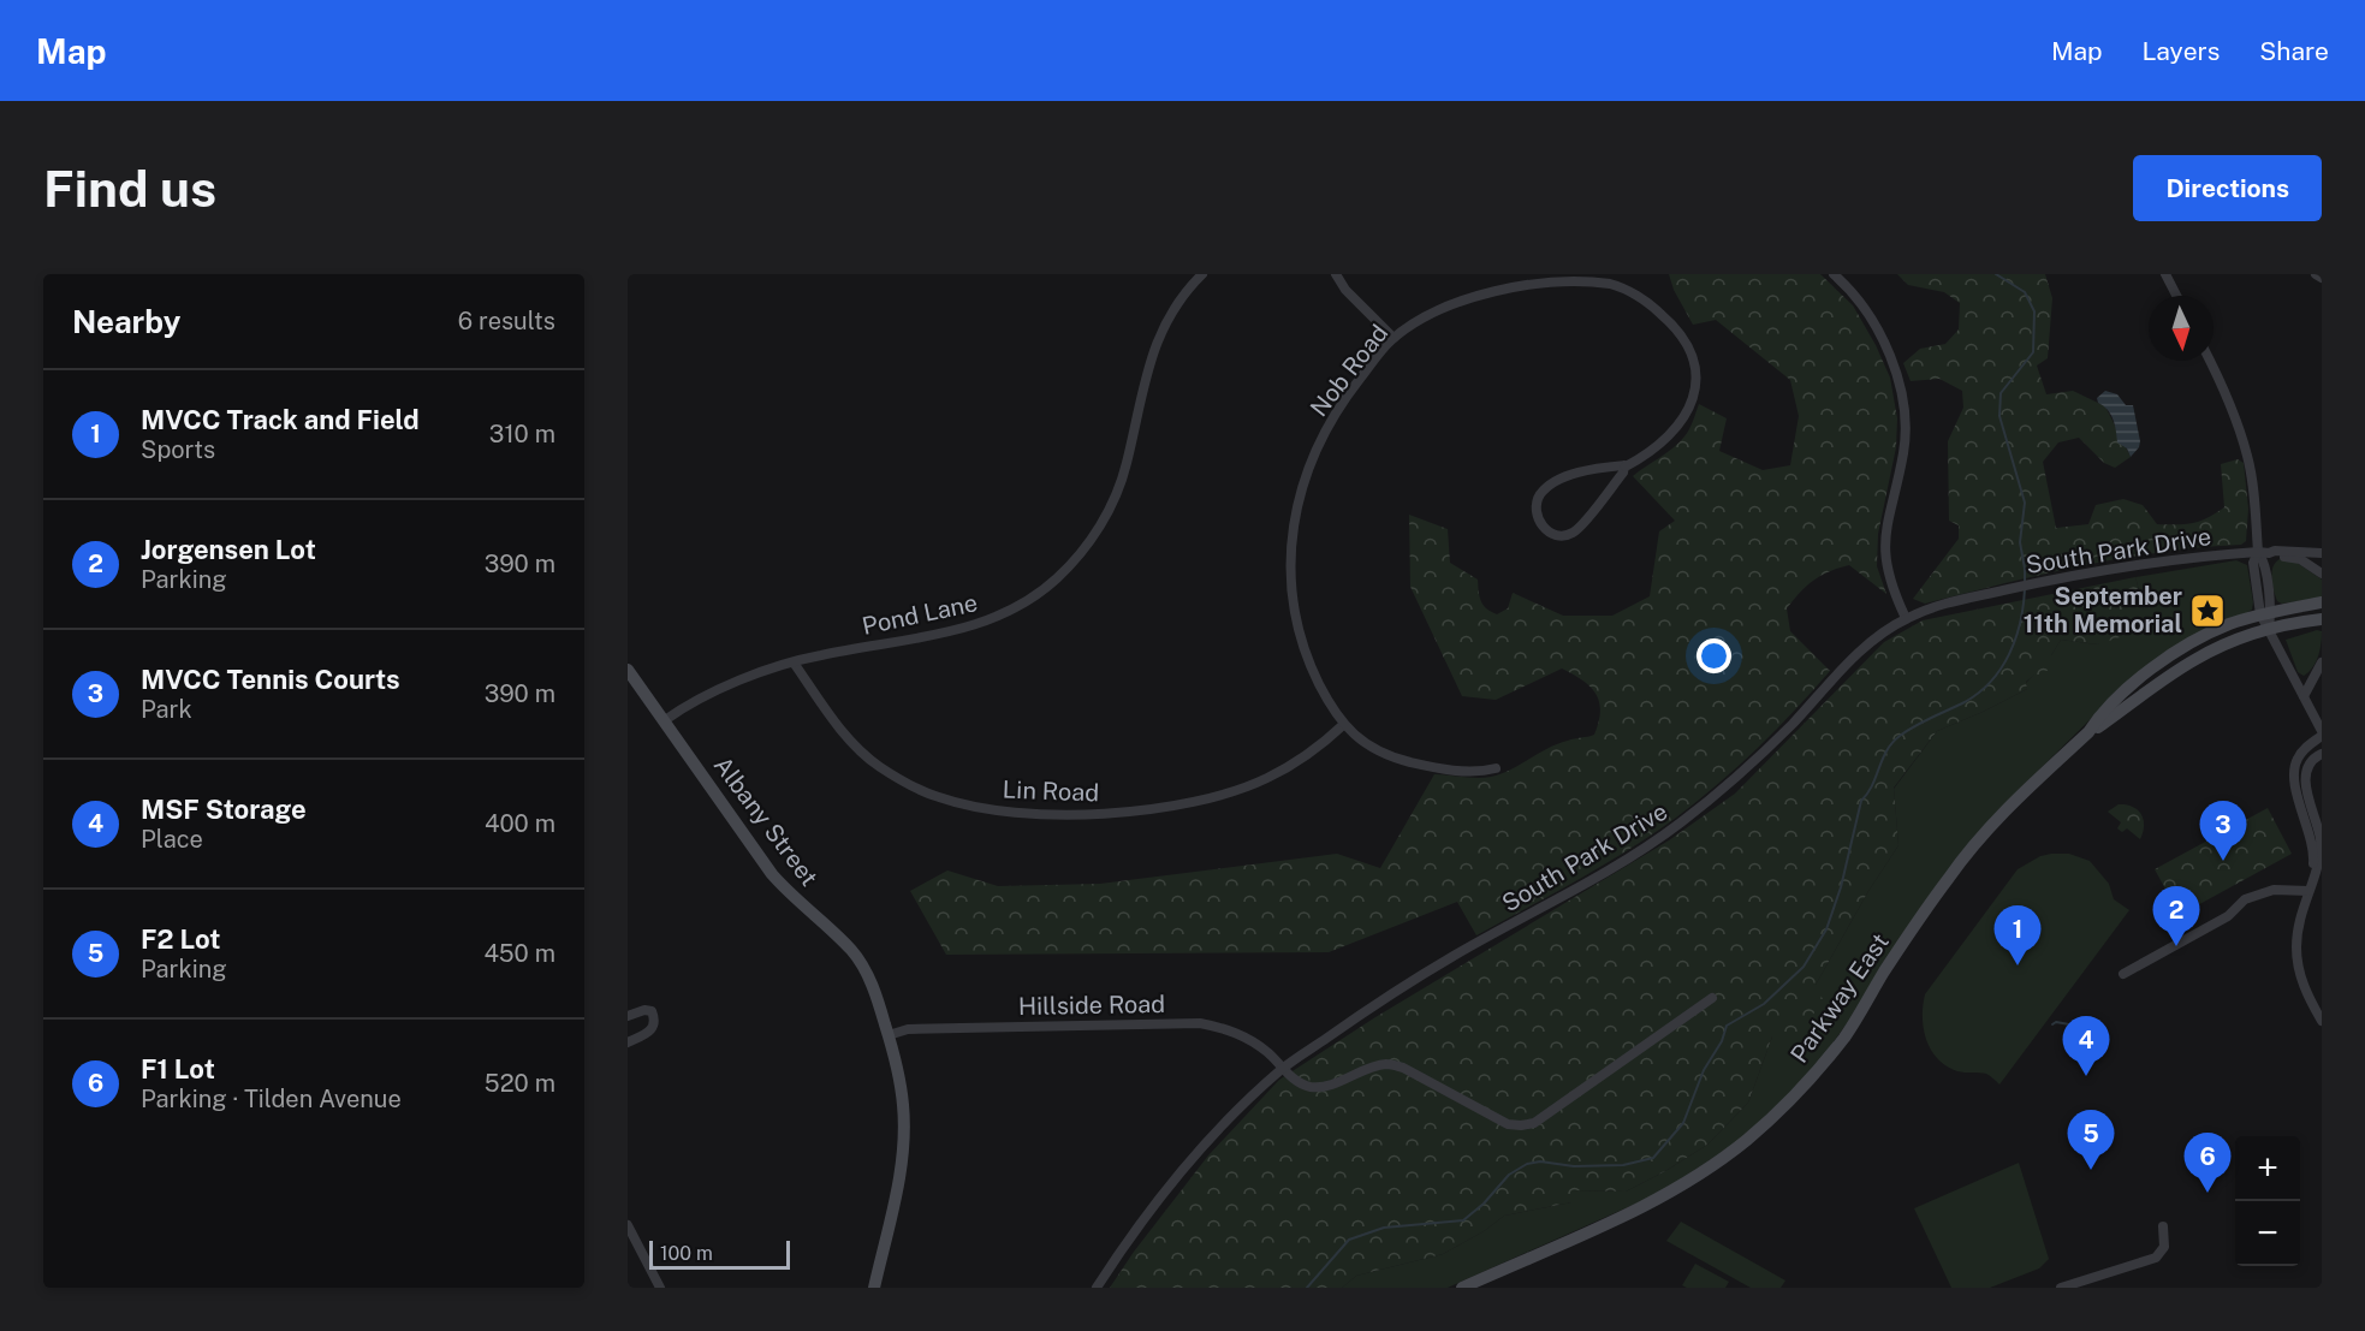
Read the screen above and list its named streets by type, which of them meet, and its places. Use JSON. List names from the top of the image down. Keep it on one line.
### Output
{"streets":{"street":["Nob Road","South Park Drive","Pond Lane","Lin Road","Albany Street","Parkway East","Hillside Road"]},"crossings":[["Nob Road","Lin Road"],["South Park Drive","Hillside Road"],["Pond Lane","Lin Road"],["Pond Lane","Albany Street"],["Albany Street","Hillside Road"]],"places":{"place":["September 11th Memorial"]},"scale_bar":"100 m","north":"bottom","page":{"header":"Map","nav":["Map","Layers","Share"],"buttons":"Directions","title":"Find us","heading":["Nearby","6 results"],"list":[{"mark":"1","name":"MVCC Track and Field","note":"Sports","value":"310 m"},{"mark":"2","name":"Jorgensen Lot","note":"Parking","value":"390 m"},{"mark":"3","name":"MVCC Tennis Courts","note":"Park","value":"390 m"},{"mark":"4","name":"MSF Storage","note":"Place","value":"400 m"},{"mark":"5","name":"F2 Lot","note":"Parking","value":"450 m"},{"mark":"6","name":"F1 Lot","note":"Parking · Tilden Avenue","value":"520 m"}],"pins":["3","2","1","4","5","6"],"map_buttons":["+","−"],"scale":"100 m"}}
